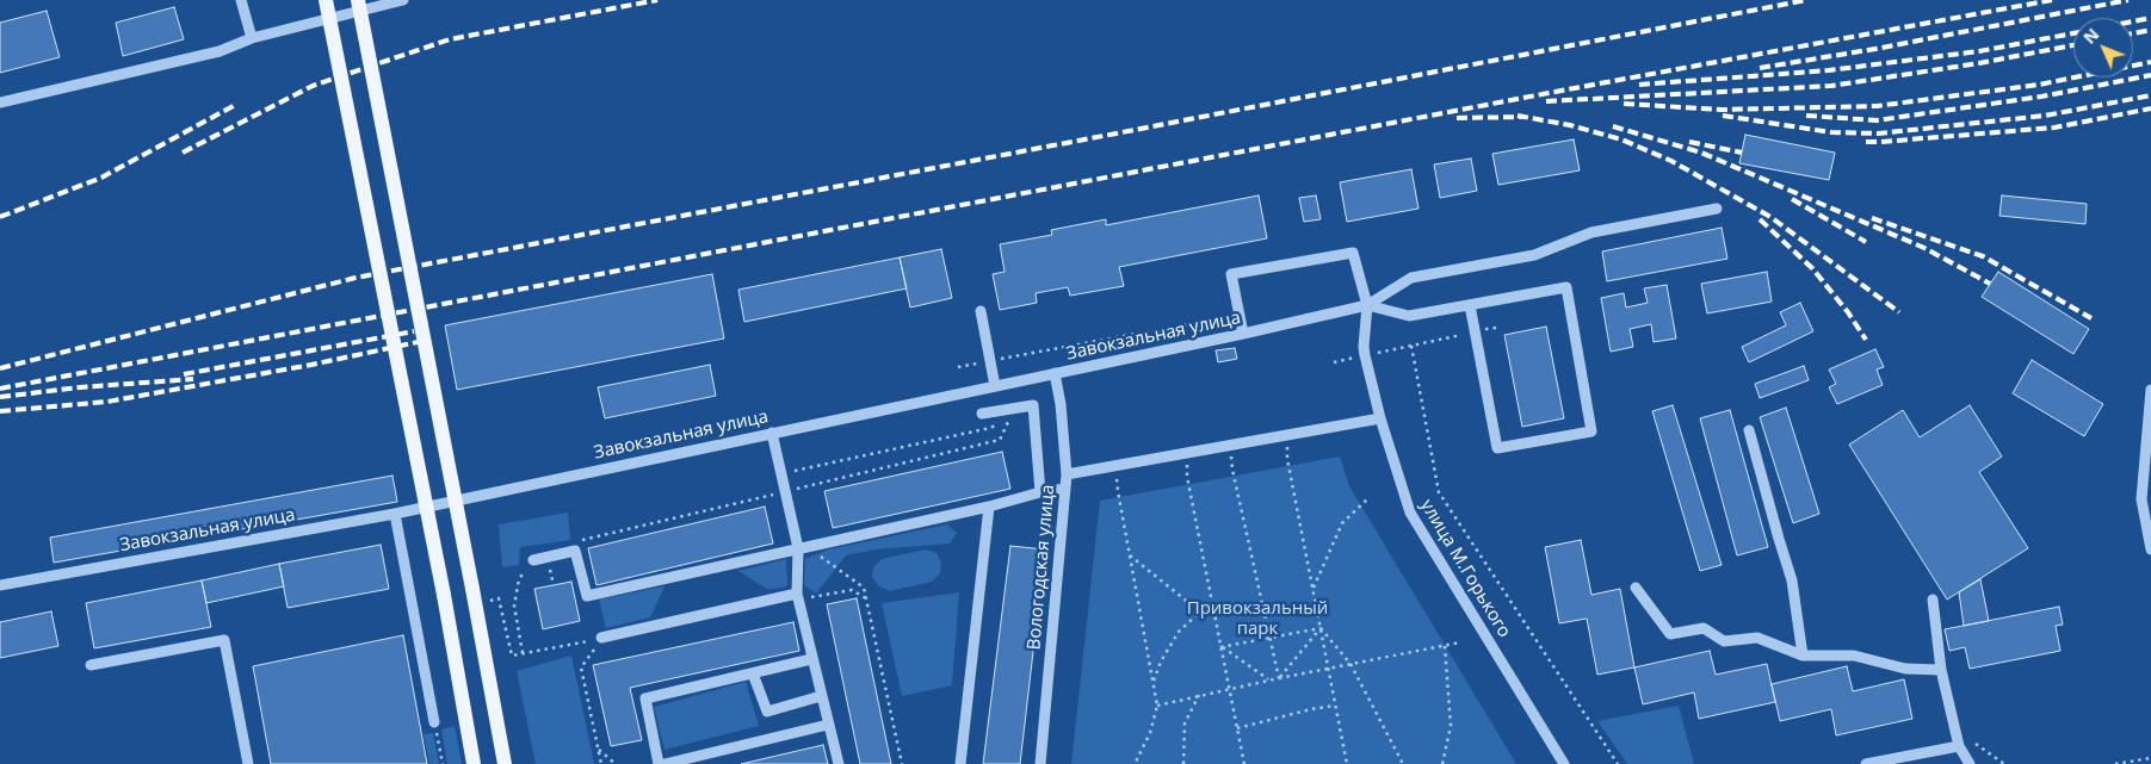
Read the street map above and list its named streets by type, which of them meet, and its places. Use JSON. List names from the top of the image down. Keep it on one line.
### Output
{"streets":{"street":["Завокзальная улица","Вологодская улица","улица М.Горького"]},"crossings":[["Завокзальная улица","Вологодская улица"],["Завокзальная улица","улица М.Горького"]],"parks":["Привокзальный парк"],"north":"top left"}
